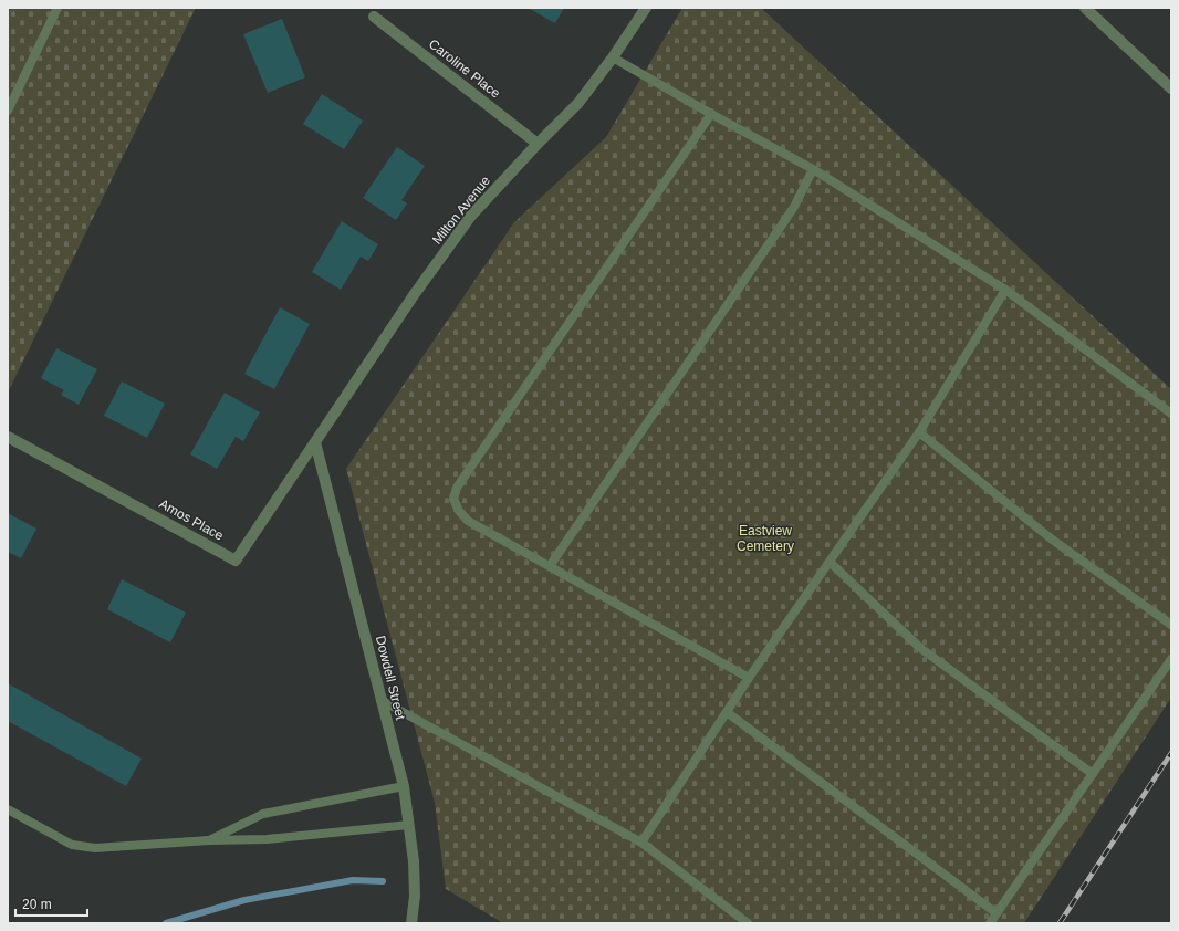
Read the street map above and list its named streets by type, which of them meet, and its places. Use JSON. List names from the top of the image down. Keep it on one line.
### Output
{"streets":{"street":["Caroline Place","Milton Avenue","Amos Place","Dowdell Street"]},"crossings":[["Caroline Place","Milton Avenue"],["Milton Avenue","Amos Place"],["Milton Avenue","Dowdell Street"],["Amos Place","Dowdell Street"]],"parks":["Eastview Cemetery"],"scale_bar":"20 m"}
